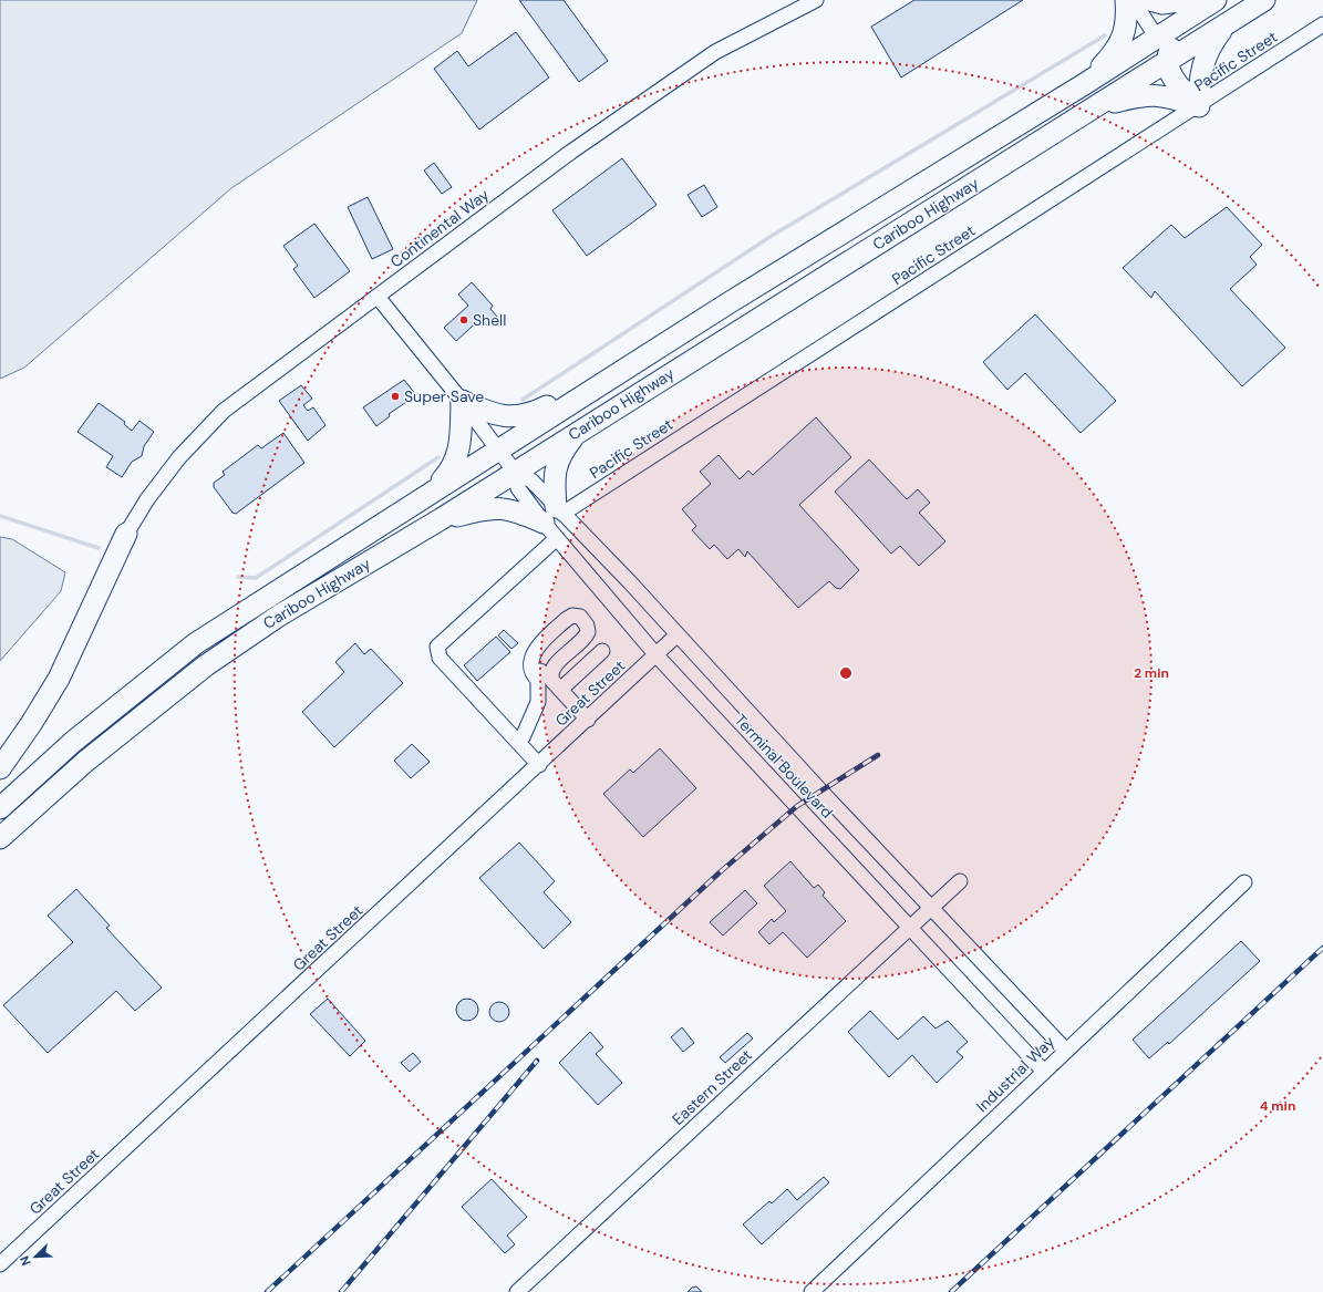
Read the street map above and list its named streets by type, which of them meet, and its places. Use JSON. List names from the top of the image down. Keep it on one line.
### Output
{"streets":{"highway":["Cariboo Highway"],"street":["Pacific Street","Continental Way","Great Street","Terminal Boulevard","Industrial Way","Eastern Street"]},"crossings":[["Pacific Street","Terminal Boulevard"],["Cariboo Highway","Terminal Boulevard"],["Continental Way","Terminal Boulevard"],["Great Street","Terminal Boulevard"],["Terminal Boulevard","Industrial Way"],["Terminal Boulevard","Eastern Street"]],"places":["Shell","Super Save"],"north":"bottom left","rings":["2 min","4 min"]}
